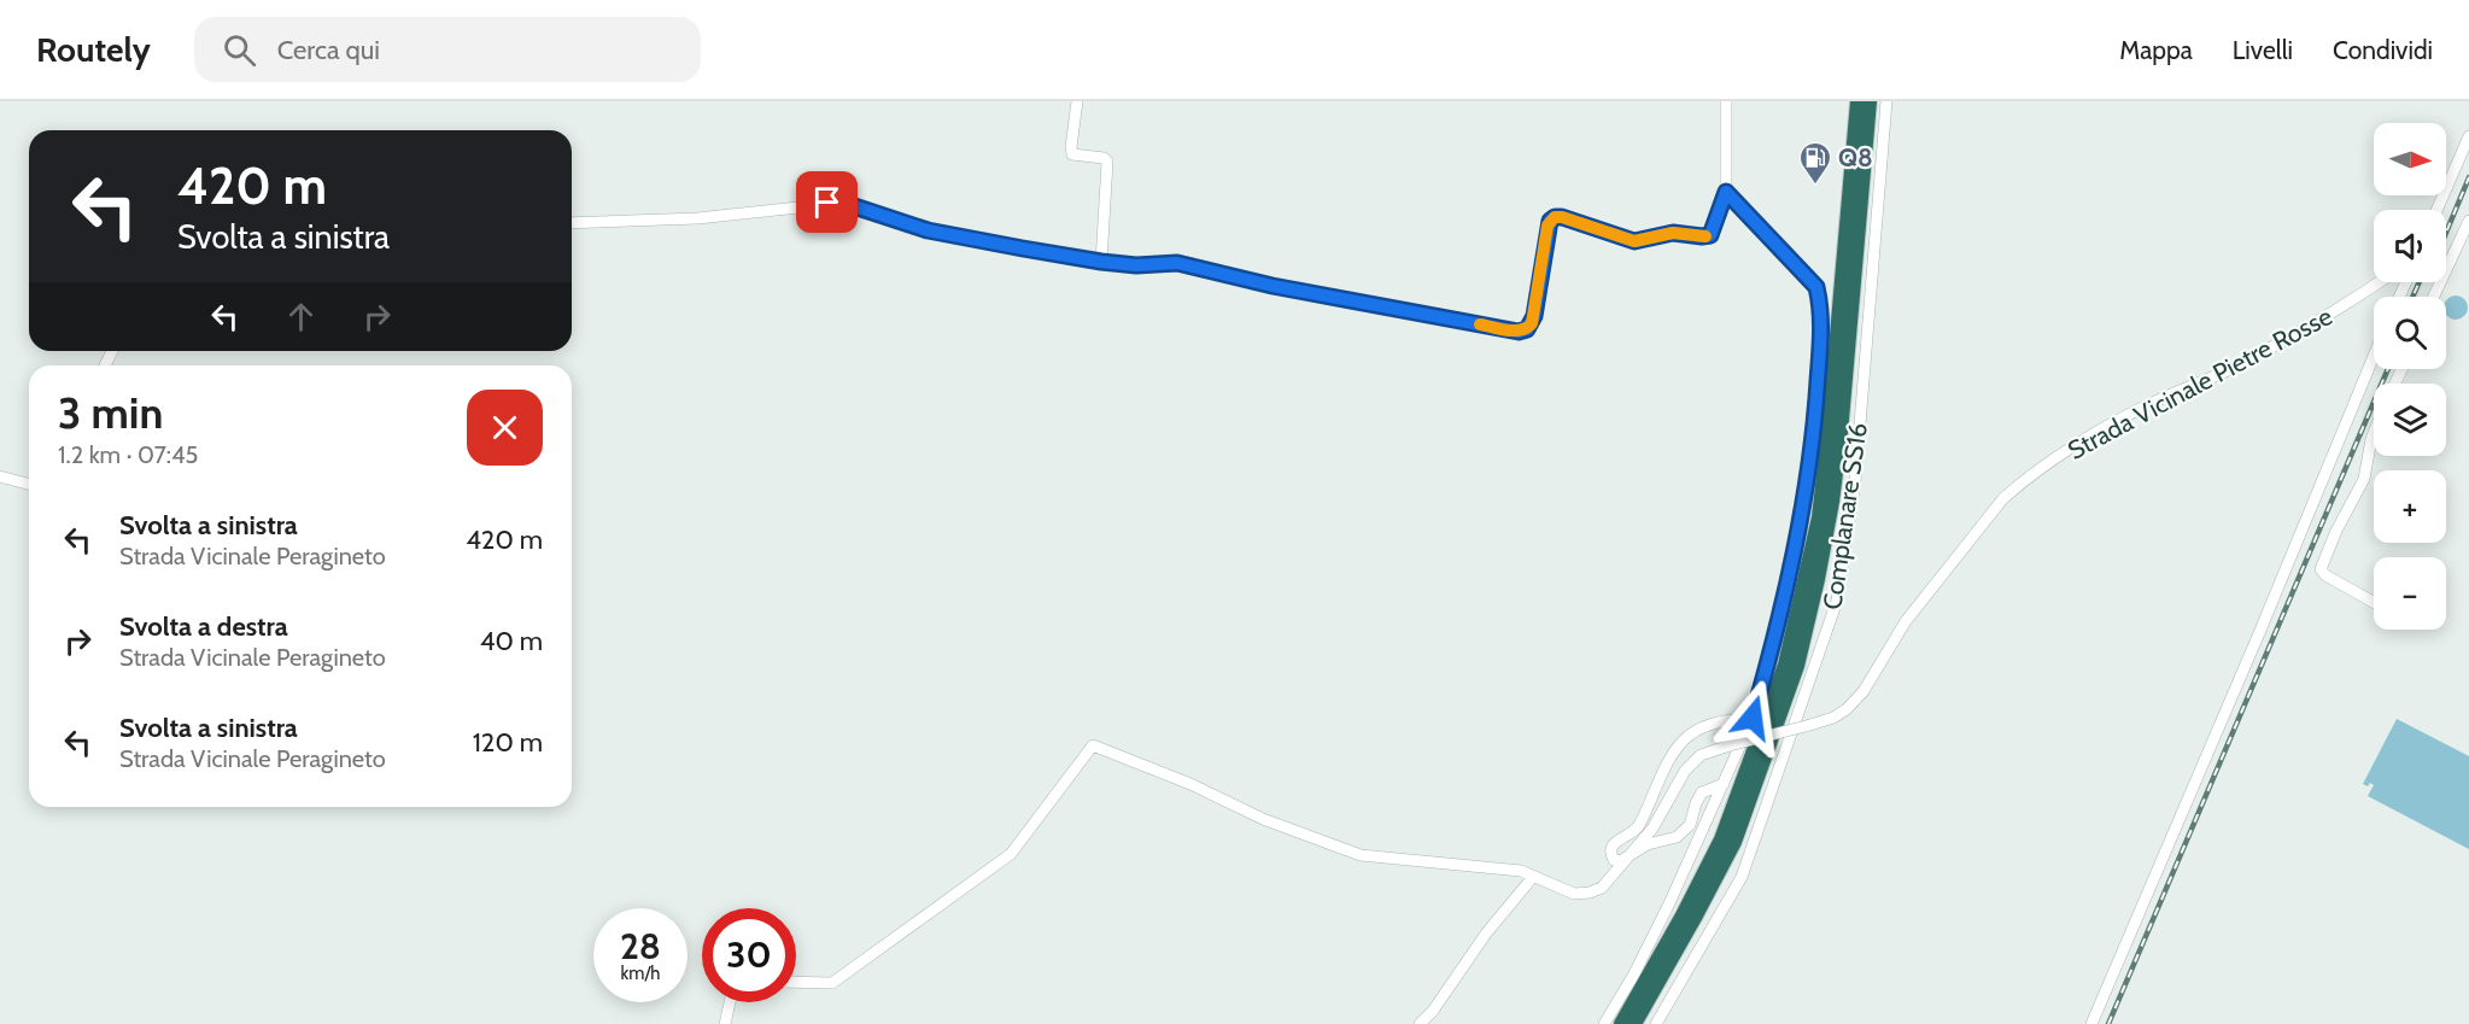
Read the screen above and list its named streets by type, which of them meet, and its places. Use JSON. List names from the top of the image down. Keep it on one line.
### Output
{"streets":{"street":["Strada Vicinale Pietre Rosse","Complanare SS16"]},"places":{"fuel station":["Q8"]},"north":"right","page":{"header":"Routely","search":"Cerca qui","nav":["Mappa","Livelli","Condividi"],"map_buttons":["+","−"],"turn":["420 m","Svolta a sinistra"],"heading":["3 min","1.2 km · 07:45"],"list":[{"name":"Svolta a sinistra","note":"Strada Vicinale Peragineto","value":"420 m"},{"name":"Svolta a destra","note":"Strada Vicinale Peragineto","value":"40 m"},{"name":"Svolta a sinistra","note":"Strada Vicinale Peragineto","value":"120 m"}],"speed":"28 km/h","limit":"30"}}
